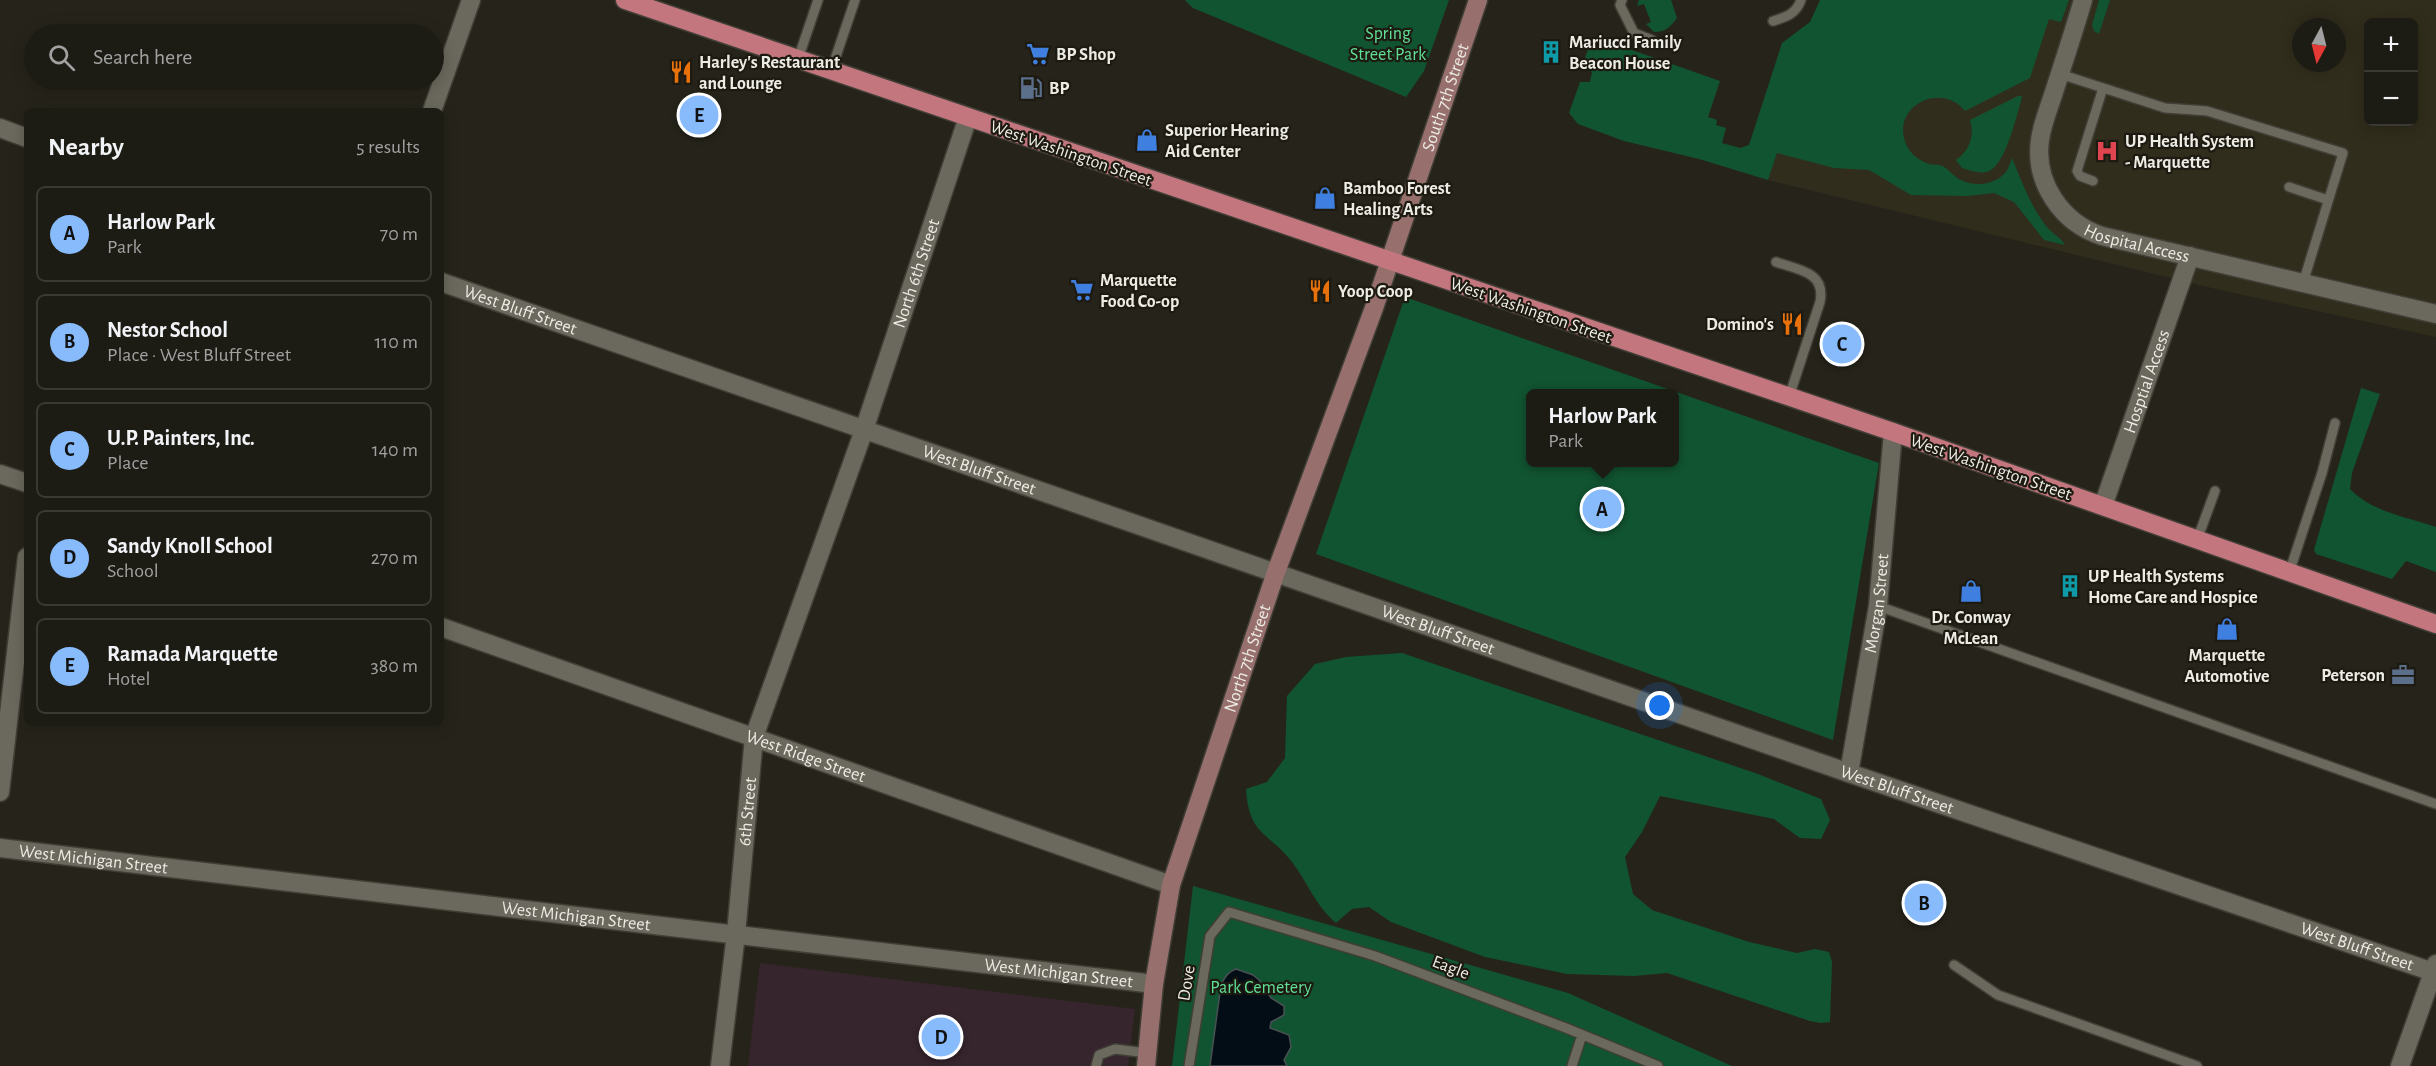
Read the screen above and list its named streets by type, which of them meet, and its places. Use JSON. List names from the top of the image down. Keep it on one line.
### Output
{"streets":{"main road":["West Washington Street"],"street":["South 7th Street","Hospital Access","North 6th Street","West Bluff Street","Hosptial Access","Morgan Street","North 7th Street","West Ridge Street","6th Street","West Michigan Street"],"lane":["Eagle","Dove"]},"crossings":[["South 7th Street","West Washington Street"],["South 7th Street","North 7th Street"],["West Washington Street","North 6th Street"],["West Washington Street","Hosptial Access"],["West Washington Street","Morgan Street"],["West Washington Street","North 7th Street"],["Hospital Access","Hosptial Access"],["North 6th Street","West Bluff Street"],["North 6th Street","6th Street"],["West Bluff Street","Morgan Street"],["West Bluff Street","North 7th Street"],["West Bluff Street","6th Street"],["North 7th Street","West Ridge Street"],["North 7th Street","West Michigan Street"],["West Ridge Street","6th Street"],["6th Street","West Michigan Street"],["Eagle","Dove"]],"parks":["Spring Street Park","Park Cemetery"],"places":{"building":["Mariucci Family Beacon House","UP Health Systems Home Care and Hospice"],"supermarket":["BP Shop","Marquette Food Co-op"],"restaurant":["Harley's Restaurant and Lounge","Yoop Coop","Domino's"],"fuel station":["BP"],"shop":["Superior Hearing Aid Center","Bamboo Forest Healing Arts","Dr. Conway McLean","Marquette Automotive"],"hospital":["UP Health System - Marquette"],"office":["Peterson"]},"north":"bottom","page":{"map_buttons":["+","−"],"search":"Search here","pins":["E","C","A","B","D"],"heading":["Nearby","5 results"],"list":[{"mark":"A","name":"Harlow Park","note":"Park","value":"70 m"},{"mark":"B","name":"Nestor School","note":"Place · West Bluff Street","value":"110 m"},{"mark":"C","name":"U.P. Painters, Inc.","note":"Place","value":"140 m"},{"mark":"D","name":"Sandy Knoll School","note":"School","value":"270 m"},{"mark":"E","name":"Ramada Marquette","note":"Hotel","value":"380 m"}],"popup":["Harlow Park","Park"]}}
